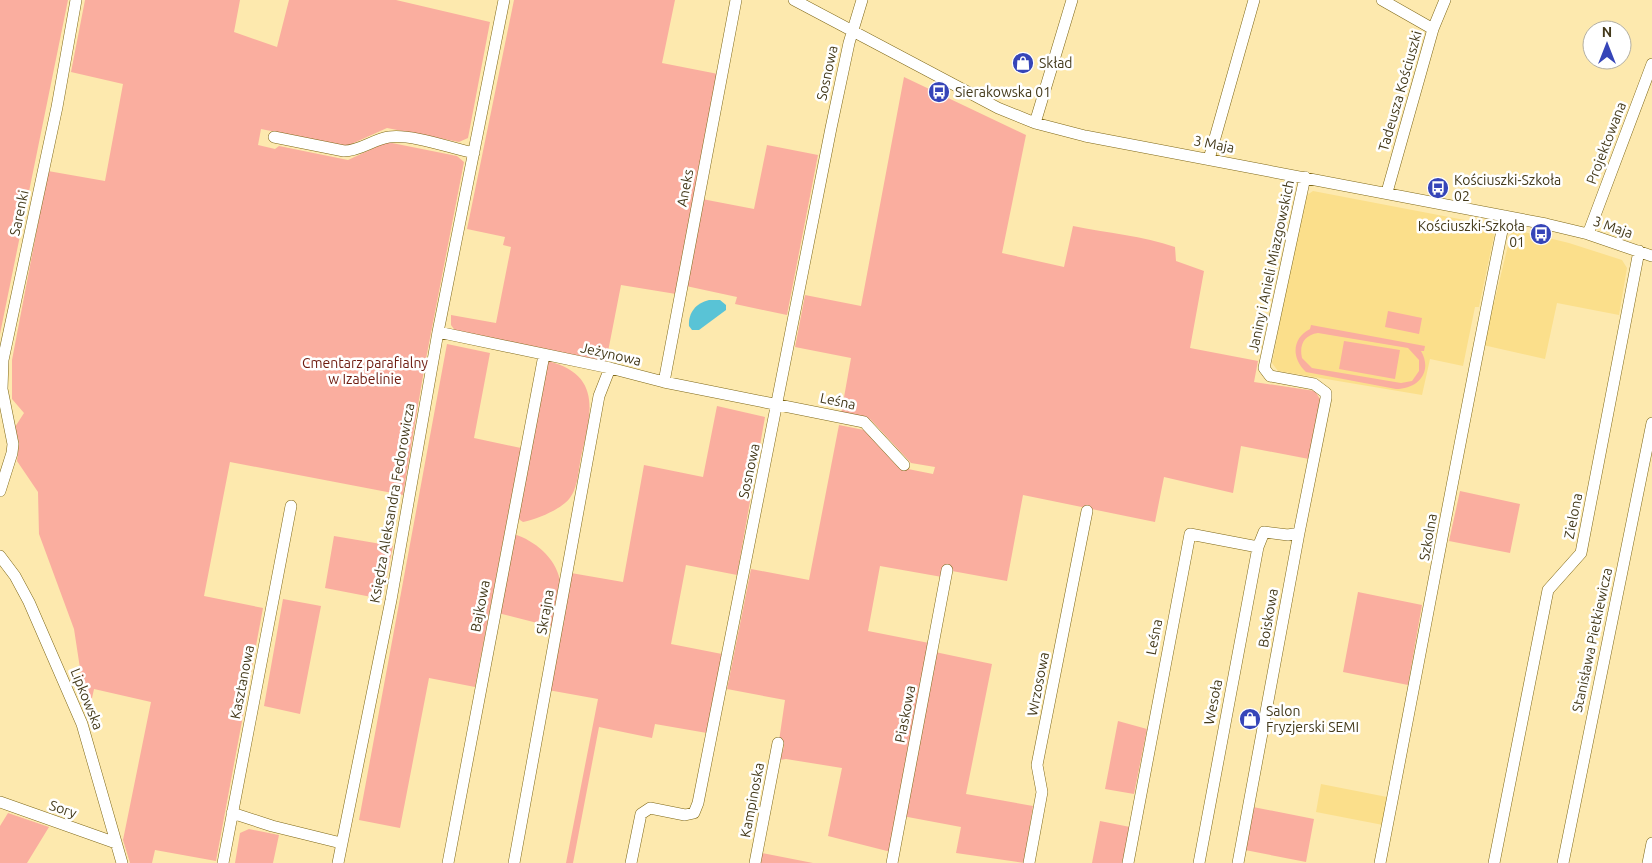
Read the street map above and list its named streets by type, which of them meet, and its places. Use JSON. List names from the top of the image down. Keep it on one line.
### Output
{"streets":{"street":["Sosnowa","Tadeusza Kościuszki","Projektowana","3 Maja","Aneks","Sarenki","Janiny i Anieli Miazgowskich","Jeżynowa","Leśna","Księdza Aleksandra Fedorowicza","Zielona","Szkolna","Bajkowa","Skrajna","Boiskowa","Stanisława Pietkiewicza","Kasztanowa","Wrzosowa","Lipkowska","Wesoła","Piaskowa","Kampinoska","Sory"]},"crossings":[["Sosnowa","3 Maja"],["Sosnowa","Jeżynowa"],["Sosnowa","Leśna"],["Tadeusza Kościuszki","3 Maja"],["Projektowana","3 Maja"],["3 Maja","Janiny i Anieli Miazgowskich"],["3 Maja","Zielona"],["3 Maja","Szkolna"],["Aneks","Jeżynowa"],["Janiny i Anieli Miazgowskich","Boiskowa"],["Jeżynowa","Leśna"],["Jeżynowa","Księdza Aleksandra Fedorowicza"],["Jeżynowa","Bajkowa"],["Jeżynowa","Skrajna"],["Leśna","Wesoła"],["Lipkowska","Sory"]],"parks":["Cmentarz parafialny w Izabelinie"],"places":{"shop":["Skład","Salon Fryzjerski SEMI"],"bus stop":["Sierakowska 01","Kościuszki-Szkoła 02","Kościuszki-Szkoła 01"]},"north":"top"}
